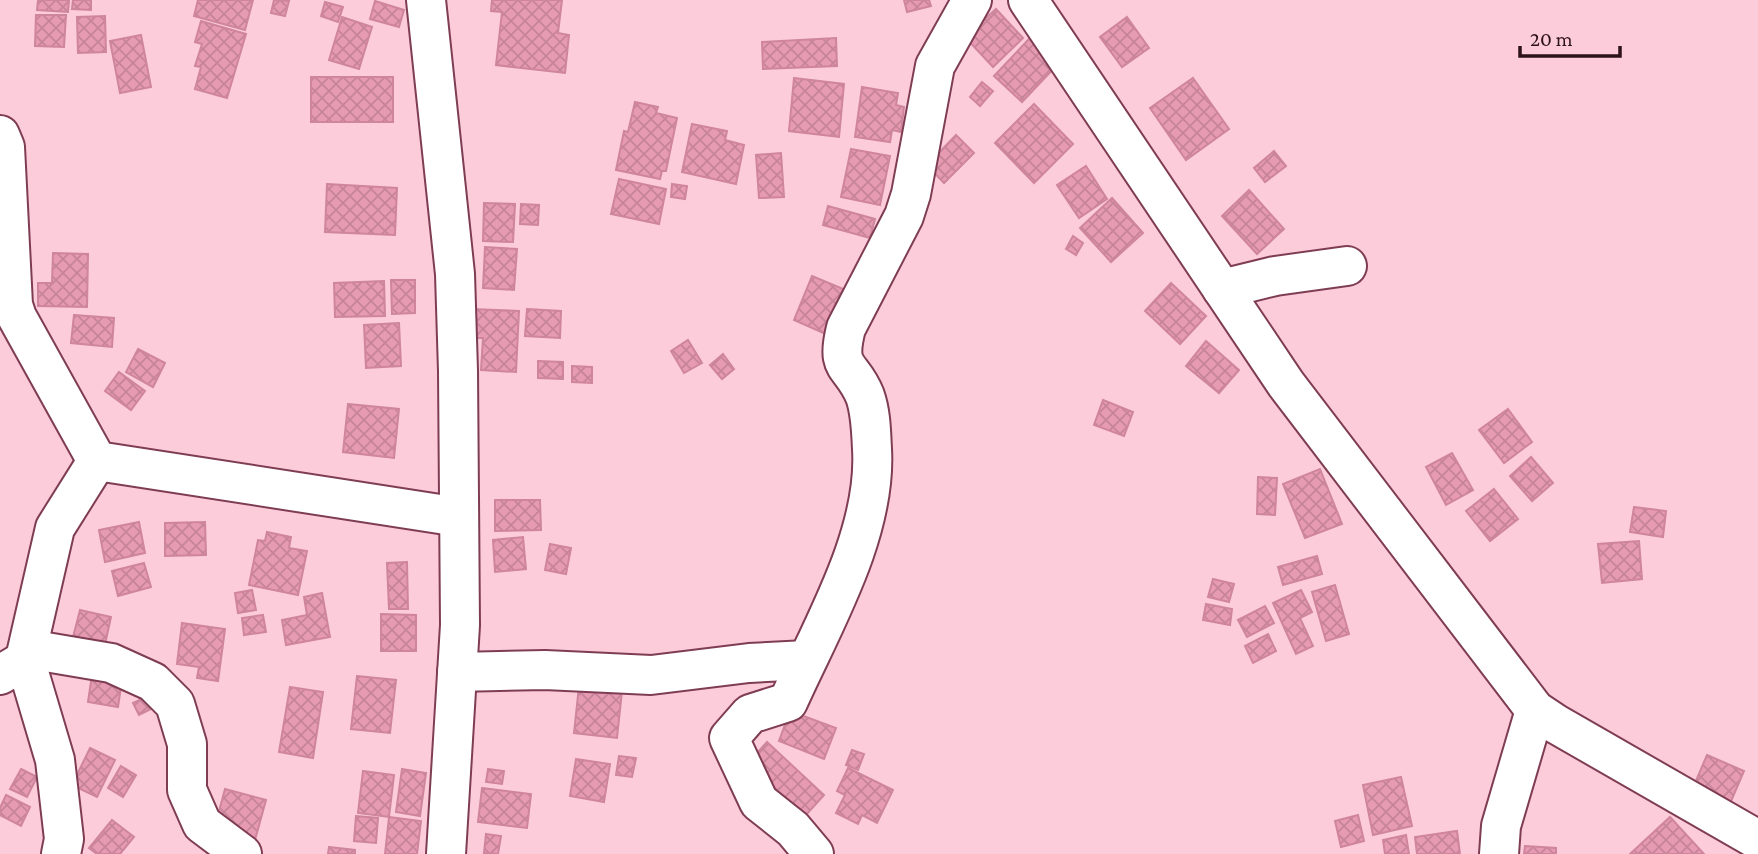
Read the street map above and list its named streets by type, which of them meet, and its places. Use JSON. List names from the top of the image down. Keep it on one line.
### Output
{"scale_bar":"20 m"}
